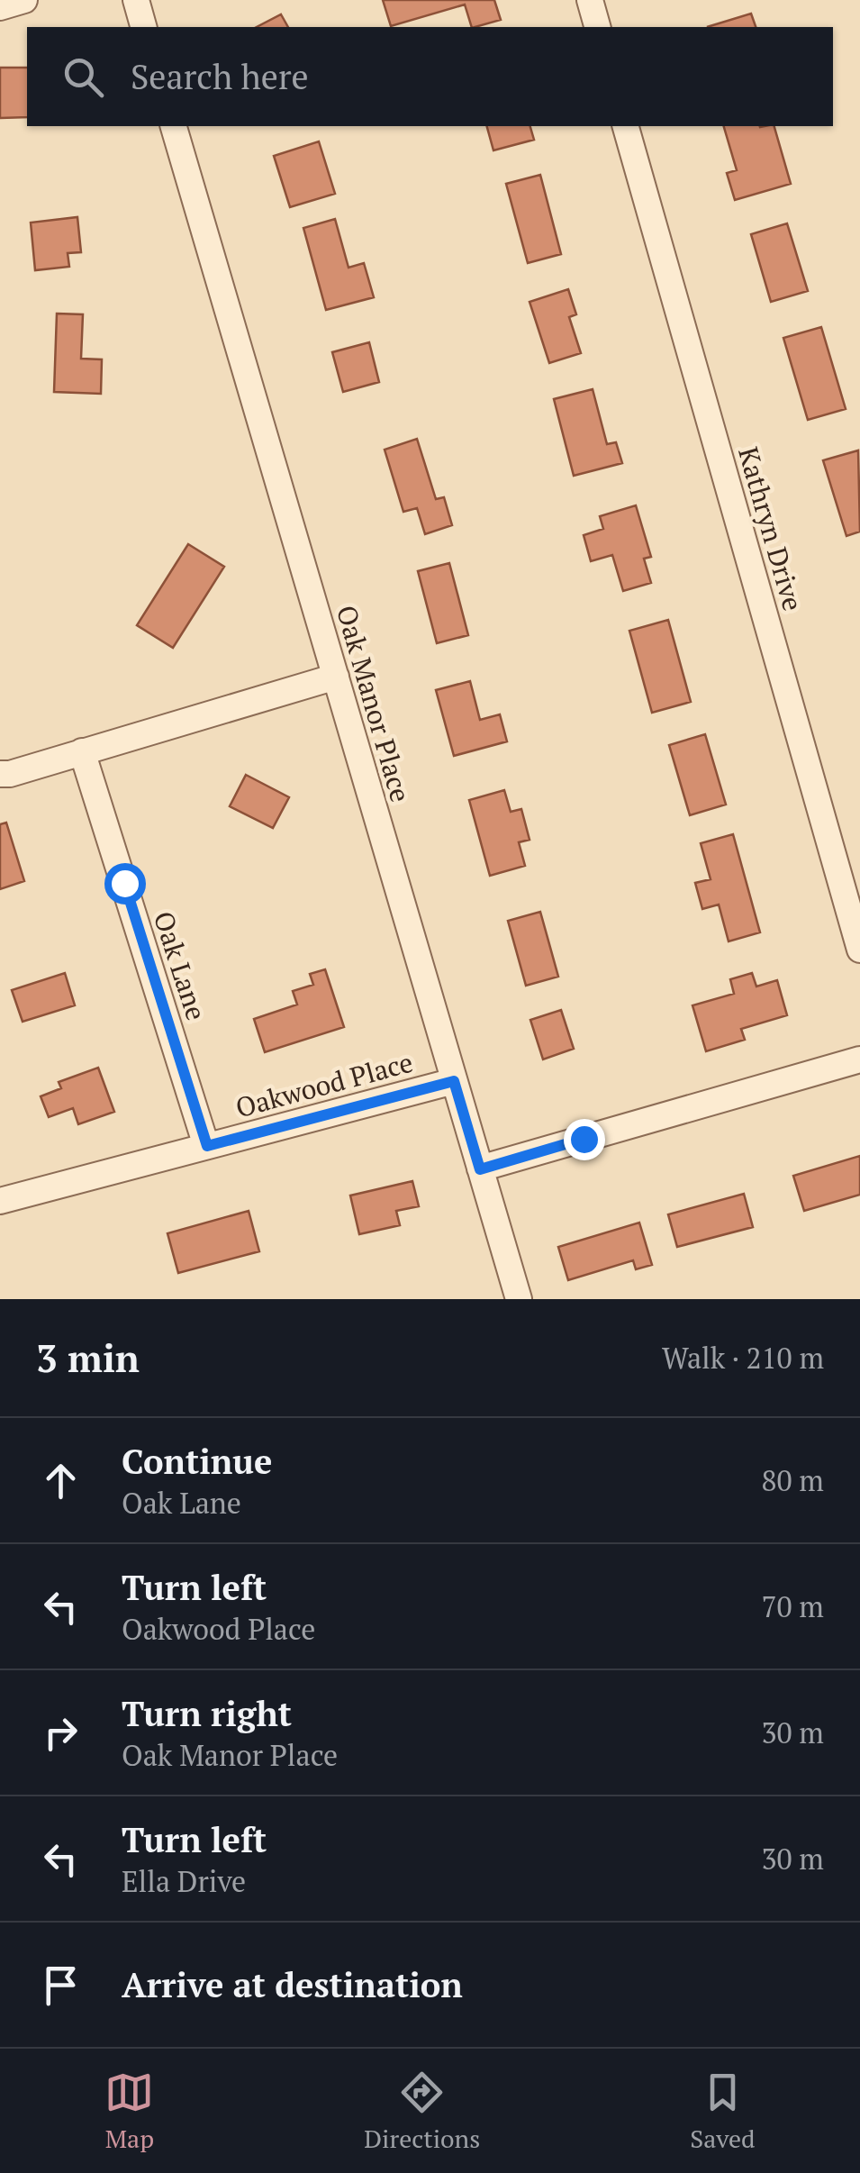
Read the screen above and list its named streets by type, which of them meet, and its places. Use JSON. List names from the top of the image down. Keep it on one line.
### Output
{"streets":{"street":["Kathryn Drive","Oak Manor Place","Oak Lane","Oakwood Place"]},"crossings":[["Oak Manor Place","Oakwood Place"],["Oak Lane","Oakwood Place"]],"page":{"search":"Search here","heading":["3 min","Walk · 210 m"],"list":[["Continue","Oak Lane","80 m"],["Turn left","Oakwood Place","70 m"],["Turn right","Oak Manor Place","30 m"],["Turn left","Ella Drive","30 m"],"Arrive at destination"],"nav":["Map","Directions","Saved"]}}
